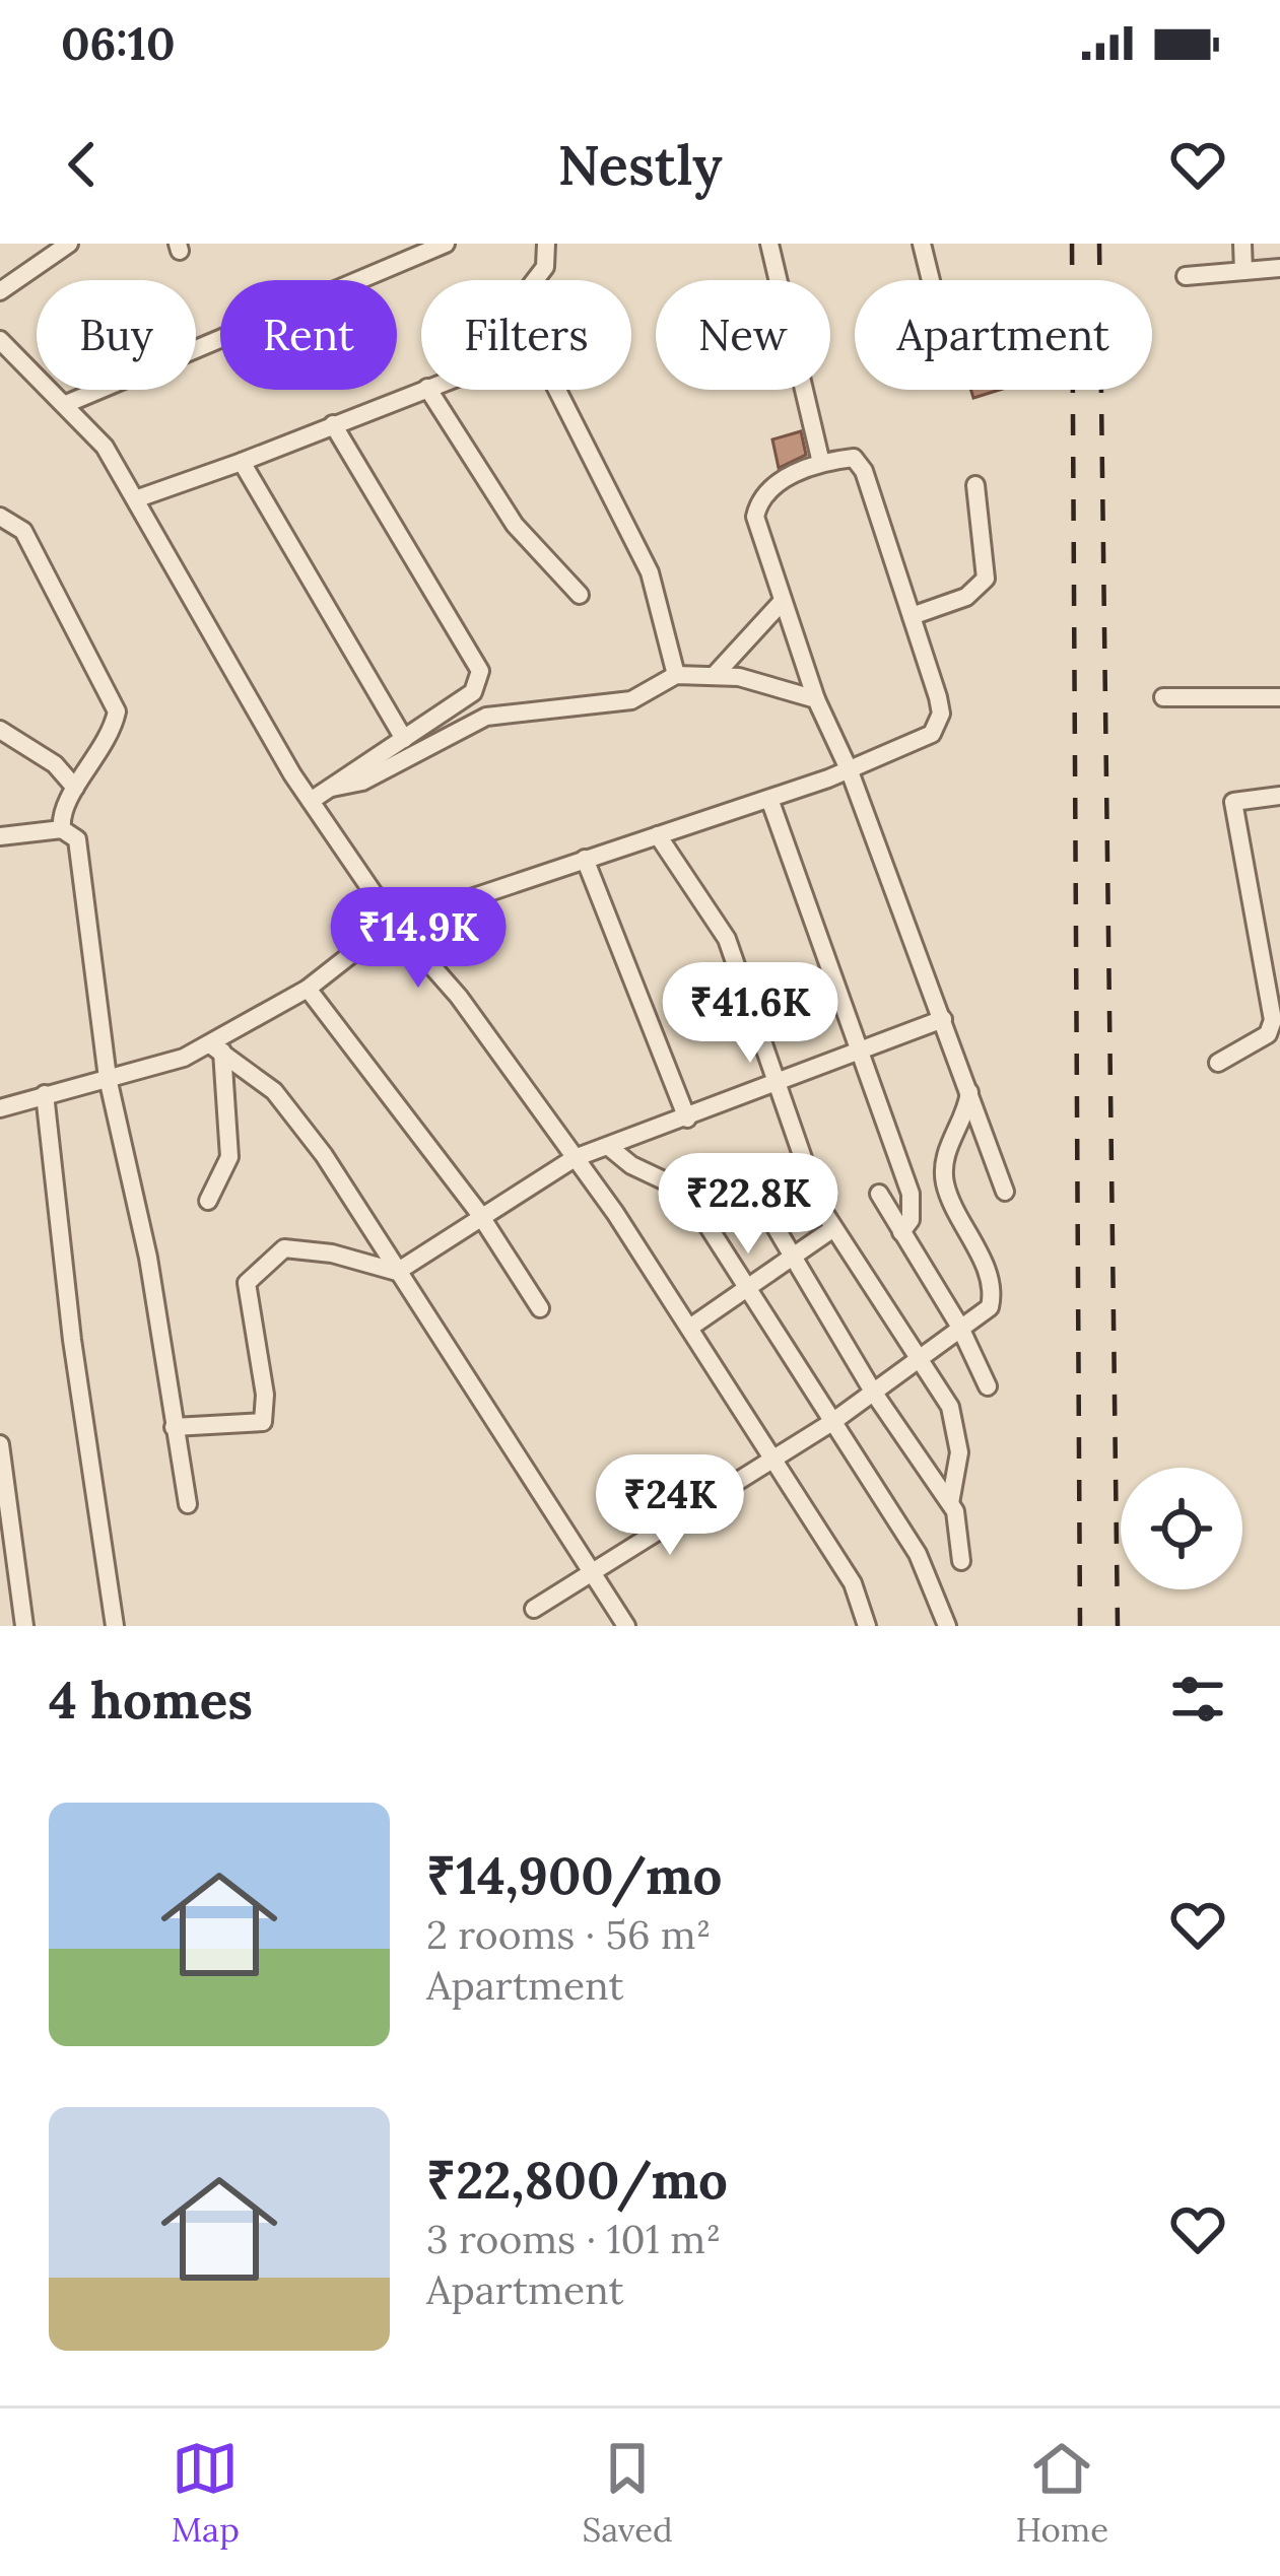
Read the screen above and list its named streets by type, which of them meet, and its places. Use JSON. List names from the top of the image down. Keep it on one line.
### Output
{"page":{"status":"06:10","header":"Nestly","chip":["Buy","Rent","Filters","New","Apartment"],"price":["₹14.9K","₹41.6K","₹22.8K","₹24K"],"heading":"4 homes","list":[{"name":"₹14,900/mo","note":"2 rooms · 56 m² · Apartment"},{"name":"₹22,800/mo","note":"3 rooms · 101 m² · Apartment"}],"tabs":["Map","Saved","Home"]}}
